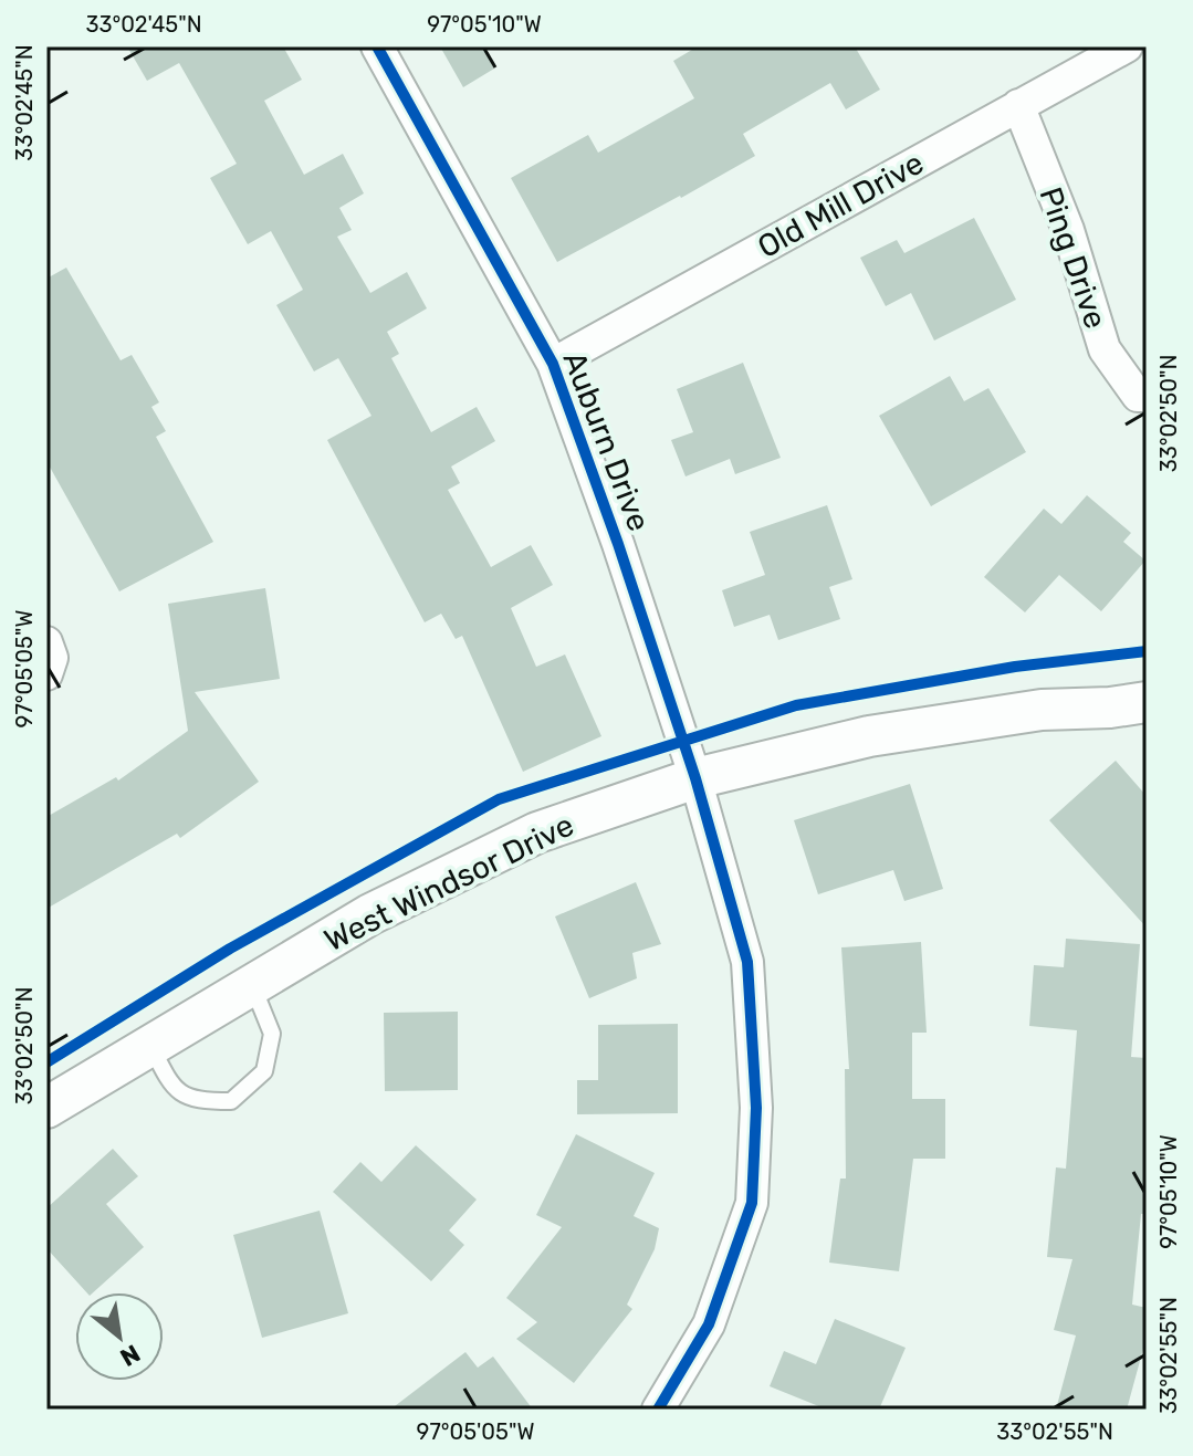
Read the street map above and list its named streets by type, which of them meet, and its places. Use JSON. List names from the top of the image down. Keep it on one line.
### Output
{"streets":{"street":["Old Mill Drive","Ping Drive","Auburn Drive","West Windsor Drive"]},"crossings":[["Old Mill Drive","Ping Drive"],["Old Mill Drive","Auburn Drive"],["Auburn Drive","West Windsor Drive"]],"north":"bottom right","coordinates":["33°02'45\"N","97°05'10\"W","33°02'50\"N","97°05'05\"W","33°02'55\"N"]}
